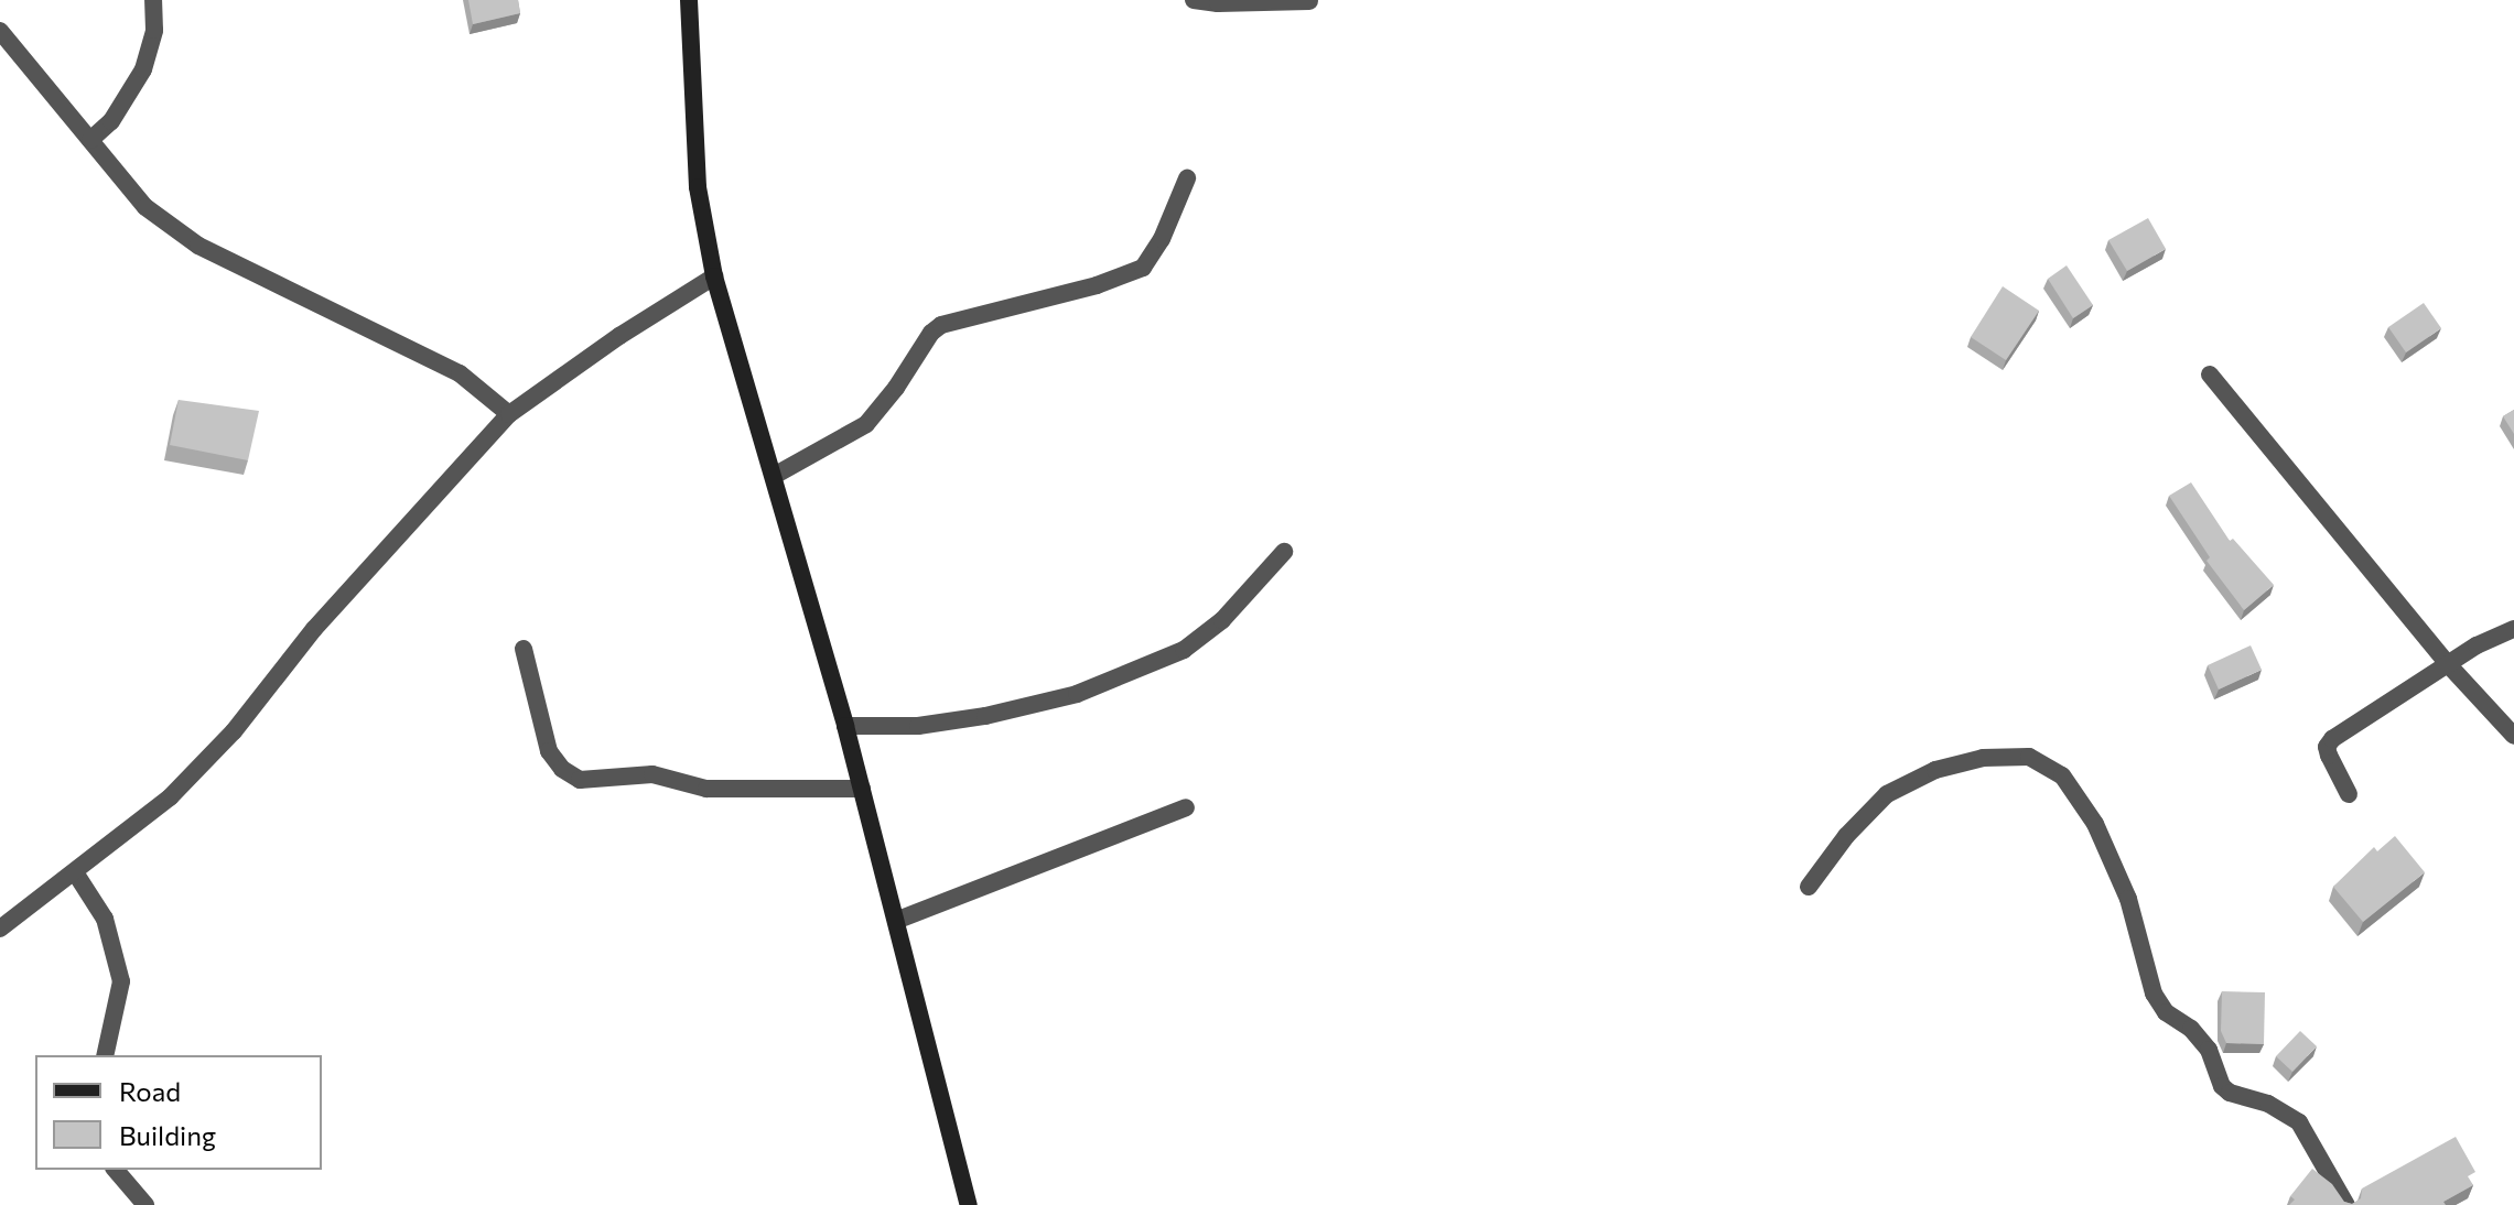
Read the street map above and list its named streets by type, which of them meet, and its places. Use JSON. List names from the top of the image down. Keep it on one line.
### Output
{"legend":["Road","Building"]}
